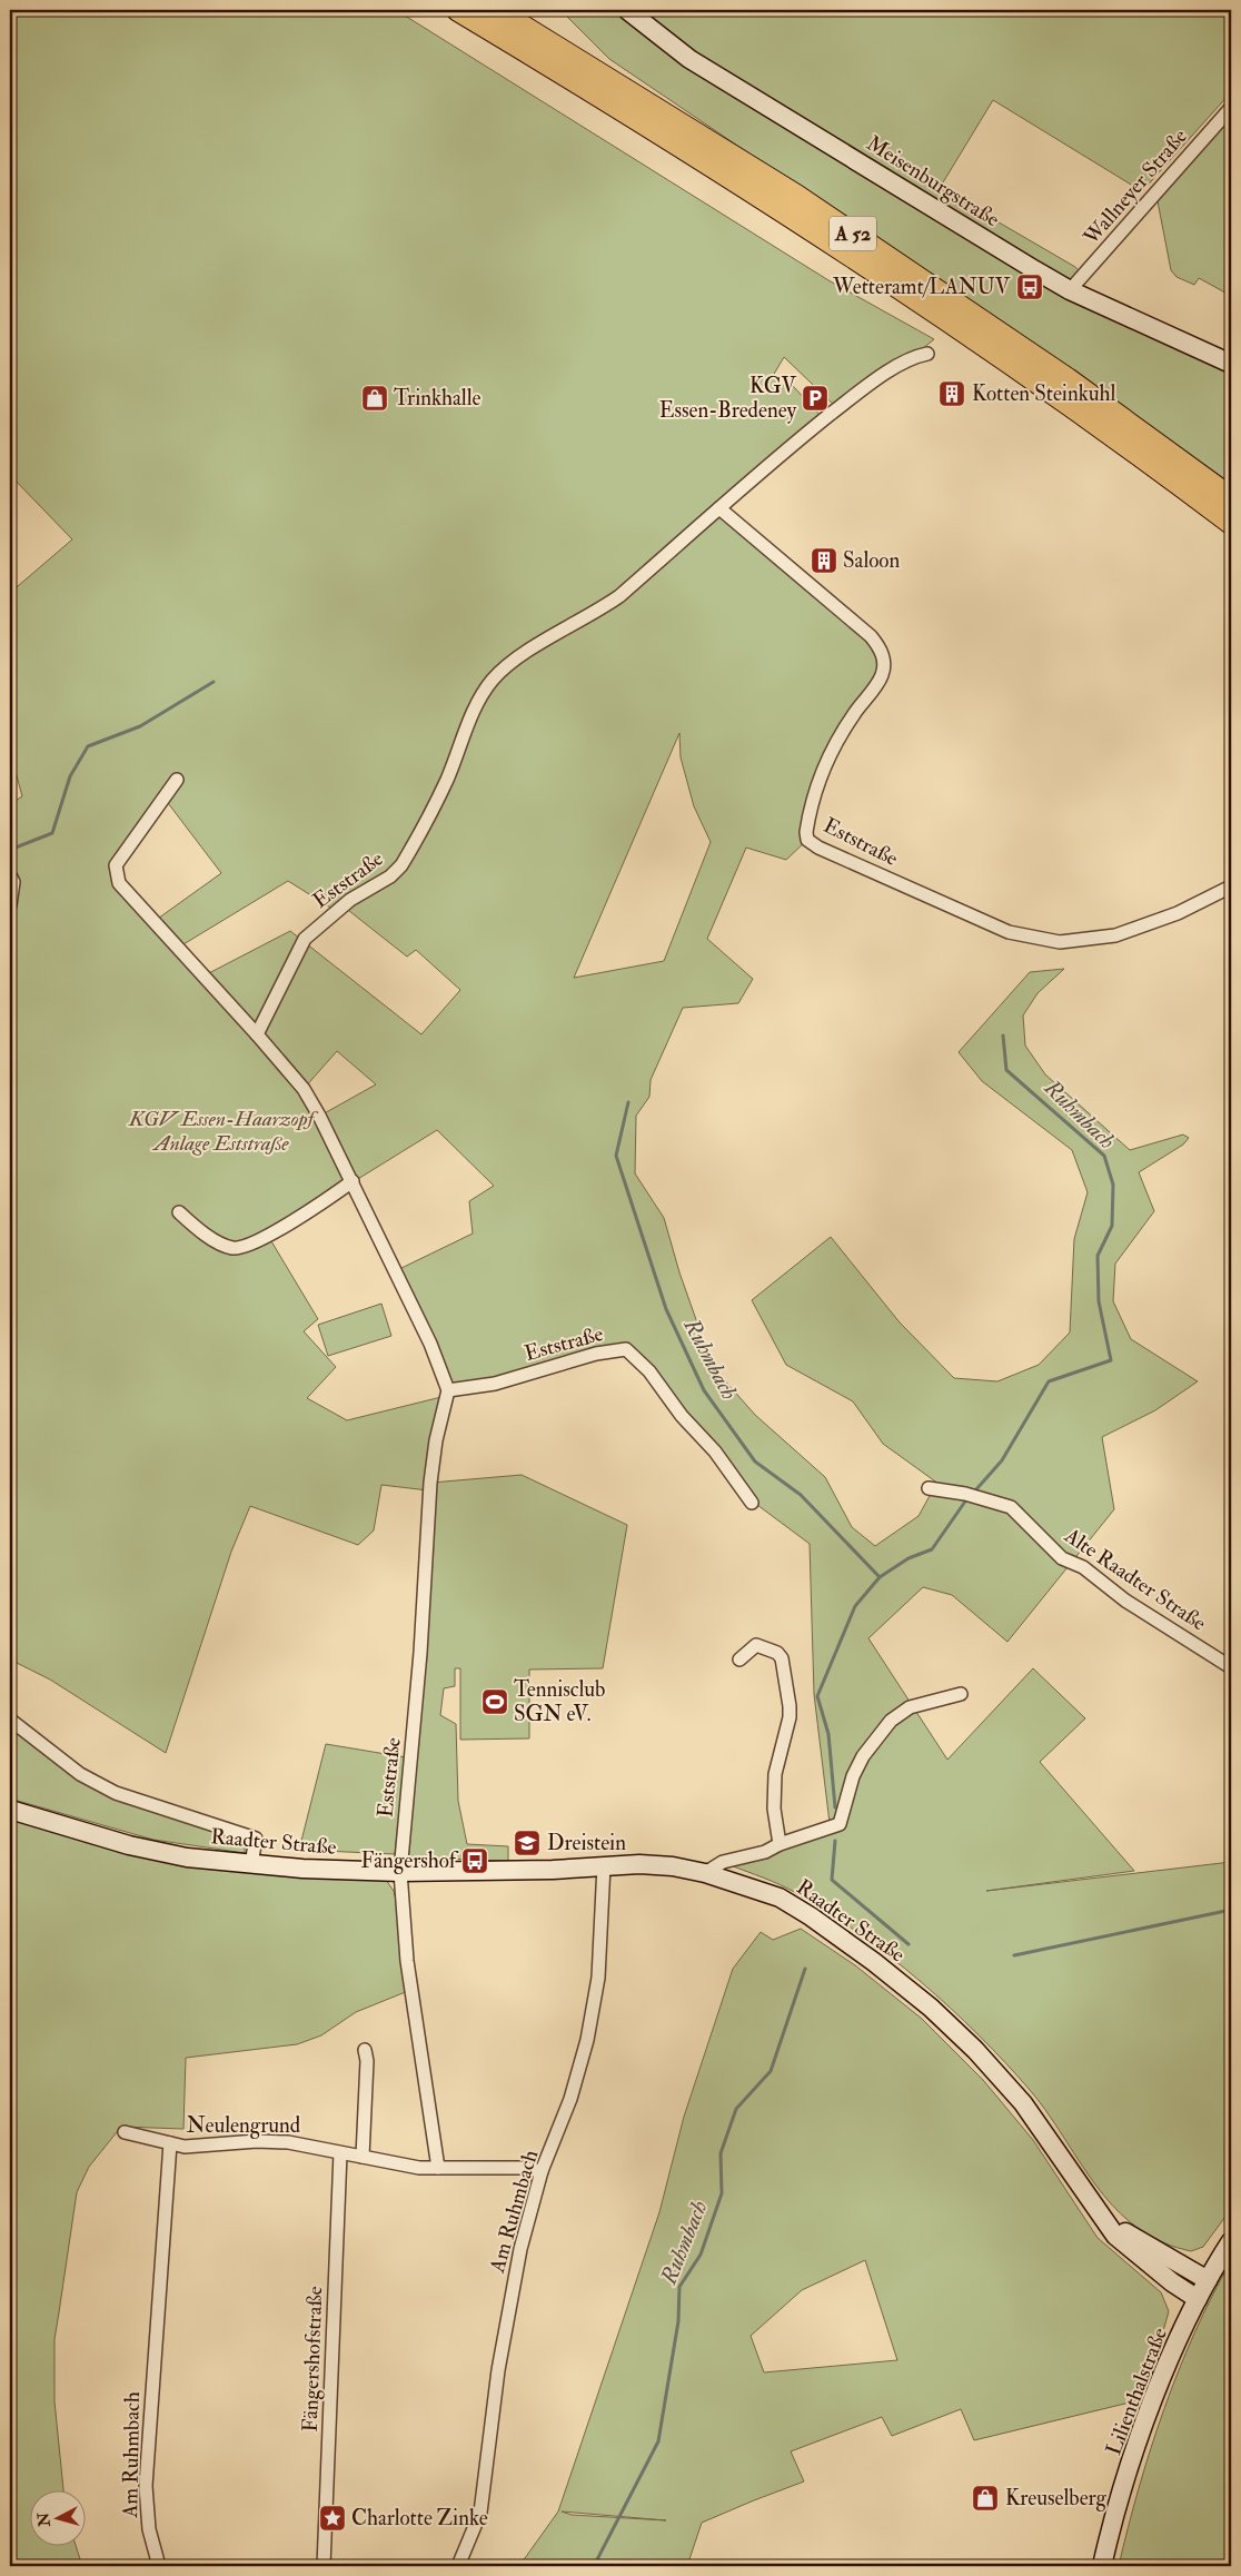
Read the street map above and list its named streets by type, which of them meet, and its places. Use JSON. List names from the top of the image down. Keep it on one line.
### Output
{"streets":{"highway":["A 52"],"main road":["Meisenburgstraße","Raadter Straße","Lilienthalstraße"],"street":["Wallneyer Straße","Eststraße","Alte Raadter Straße","Neulengrund","Am Ruhmbach","Fängershofstraße"]},"crossings":[["Meisenburgstraße","Wallneyer Straße"],["Eststraße","Raadter Straße"],["Eststraße","Neulengrund"],["Raadter Straße","Am Ruhmbach"],["Raadter Straße","Lilienthalstraße"],["Neulengrund","Am Ruhmbach"],["Neulengrund","Fängershofstraße"]],"water":["Ruhmbach"],"parks":["KGV Essen-Haarzopf Anlage Eststraße"],"places":{"bus stop":["Wetteramt/LANUV","Fängershof"],"building":["Kotten Steinkuhl","Saloon"],"shop":["Trinkhalle","Kreuselberg"],"parking":["KGV Essen-Bredeney"],"sports":["Tennisclub SGN eV."],"school or university":["Dreistein"],"place":["Charlotte Zinke"]},"north":"left"}
